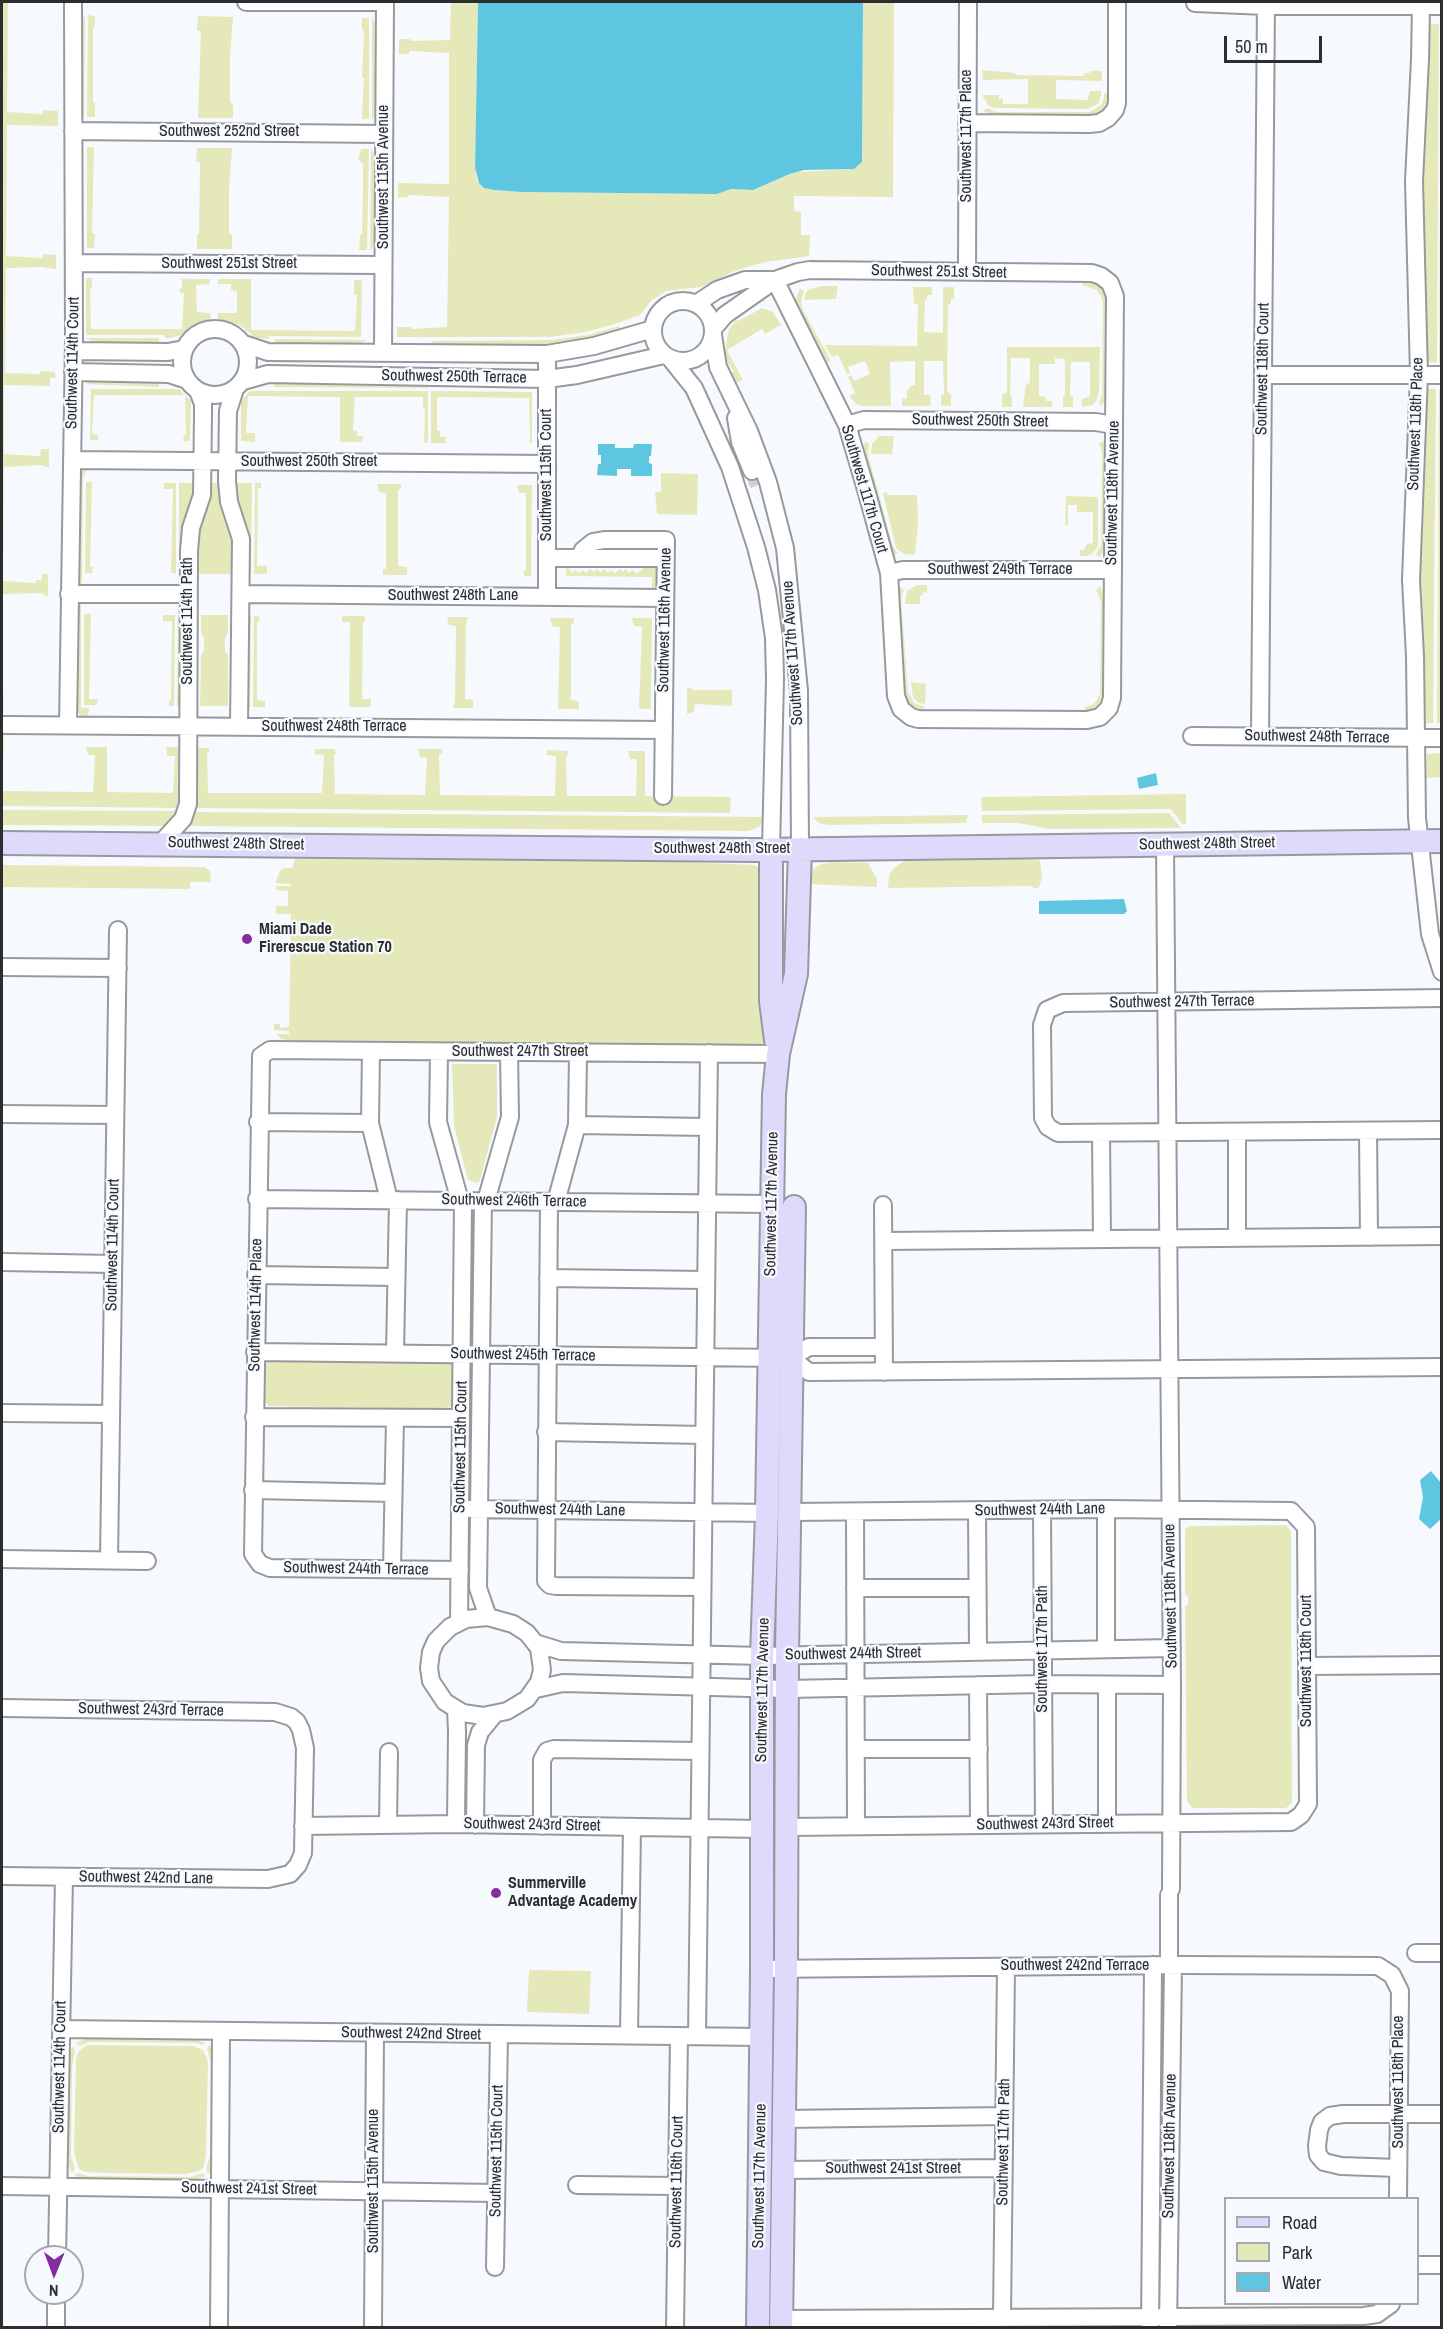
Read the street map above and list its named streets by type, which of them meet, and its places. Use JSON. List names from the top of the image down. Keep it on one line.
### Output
{"streets":{"street":["Southwest 252nd Street","Southwest 117th Place","Southwest 115th Avenue","Southwest 251st Street","Southwest 114th Court","Southwest 118th Court","Southwest 250th Terrace","Southwest 250th Street","Southwest 118th Place","Southwest 115th Court","Southwest 117th Court","Southwest 118th Avenue","Southwest 249th Terrace","Southwest 248th Lane","Southwest 116th Avenue","Southwest 114th Path","Southwest 117th Avenue","Southwest 248th Terrace","Southwest 248th Street","Southwest 247th Terrace","Southwest 247th Street","Southwest 246th Terrace","Southwest 114th Place","Southwest 245th Terrace","Southwest 244th Lane","Southwest 244th Terrace","Southwest 117th Path","Southwest 244th Street","Southwest 243rd Terrace","Southwest 243rd Street","Southwest 242nd Lane","Southwest 242nd Terrace","Southwest 242nd Street","Southwest 241st Street","Southwest 116th Court"]},"crossings":[["Southwest 252nd Street","Southwest 115th Avenue"],["Southwest 252nd Street","Southwest 114th Court"],["Southwest 117th Place","Southwest 251st Street"],["Southwest 115th Avenue","Southwest 251st Street"],["Southwest 115th Avenue","Southwest 250th Terrace"],["Southwest 115th Avenue","Southwest 242nd Street"],["Southwest 115th Avenue","Southwest 241st Street"],["Southwest 251st Street","Southwest 114th Court"],["Southwest 251st Street","Southwest 250th Terrace"],["Southwest 251st Street","Southwest 117th Court"],["Southwest 251st Street","Southwest 118th Avenue"],["Southwest 251st Street","Southwest 117th Avenue"],["Southwest 114th Court","Southwest 250th Street"],["Southwest 114th Court","Southwest 248th Terrace"],["Southwest 114th Court","Southwest 242nd Lane"],["Southwest 114th Court","Southwest 242nd Street"],["Southwest 114th Court","Southwest 241st Street"],["Southwest 118th Court","Southwest 248th Terrace"],["Southwest 118th Court","Southwest 244th Lane"],["Southwest 118th Court","Southwest 243rd Street"],["Southwest 250th Terrace","Southwest 115th Court"],["Southwest 250th Terrace","Southwest 114th Path"],["Southwest 250th Terrace","Southwest 117th Avenue"],["Southwest 250th Street","Southwest 115th Court"],["Southwest 250th Street","Southwest 117th Court"],["Southwest 250th Street","Southwest 118th Avenue"],["Southwest 250th Street","Southwest 114th Path"],["Southwest 118th Place","Southwest 248th Terrace"],["Southwest 118th Place","Southwest 248th Street"],["Southwest 118th Place","Southwest 242nd Terrace"],["Southwest 115th Court","Southwest 248th Lane"],["Southwest 115th Court","Southwest 116th Avenue"],["Southwest 115th Court","Southwest 247th Street"],["Southwest 115th Court","Southwest 246th Terrace"],["Southwest 115th Court","Southwest 245th Terrace"],["Southwest 115th Court","Southwest 244th Lane"],["Southwest 115th Court","Southwest 244th Terrace"],["Southwest 115th Court","Southwest 244th Street"],["Southwest 115th Court","Southwest 242nd Street"],["Southwest 115th Court","Southwest 241st Street"],["Southwest 117th Court","Southwest 118th Avenue"],["Southwest 117th Court","Southwest 249th Terrace"],["Southwest 118th Avenue","Southwest 249th Terrace"],["Southwest 118th Avenue","Southwest 248th Street"],["Southwest 118th Avenue","Southwest 247th Terrace"],["Southwest 118th Avenue","Southwest 244th Lane"],["Southwest 118th Avenue","Southwest 244th Street"],["Southwest 118th Avenue","Southwest 243rd Street"],["Southwest 118th Avenue","Southwest 242nd Terrace"],["Southwest 248th Lane","Southwest 116th Avenue"],["Southwest 116th Avenue","Southwest 248th Terrace"],["Southwest 114th Path","Southwest 248th Terrace"],["Southwest 114th Path","Southwest 248th Street"],["Southwest 117th Avenue","Southwest 248th Street"],["Southwest 117th Avenue","Southwest 247th Street"],["Southwest 117th Avenue","Southwest 246th Terrace"],["Southwest 117th Avenue","Southwest 245th Terrace"],["Southwest 117th Avenue","Southwest 244th Lane"],["Southwest 117th Avenue","Southwest 244th Street"],["Southwest 117th Avenue","Southwest 243rd Street"],["Southwest 117th Avenue","Southwest 242nd Terrace"],["Southwest 117th Avenue","Southwest 242nd Street"],["Southwest 117th Avenue","Southwest 241st Street"],["Southwest 247th Street","Southwest 114th Place"],["Southwest 246th Terrace","Southwest 114th Place"],["Southwest 114th Place","Southwest 245th Terrace"],["Southwest 114th Place","Southwest 244th Terrace"],["Southwest 244th Lane","Southwest 117th Path"],["Southwest 117th Path","Southwest 244th Street"],["Southwest 117th Path","Southwest 243rd Street"],["Southwest 117th Path","Southwest 242nd Terrace"],["Southwest 117th Path","Southwest 241st Street"],["Southwest 243rd Terrace","Southwest 243rd Street"],["Southwest 243rd Terrace","Southwest 242nd Lane"],["Southwest 243rd Street","Southwest 242nd Lane"],["Southwest 242nd Street","Southwest 116th Court"]],"places":["Miami Dade Firerescue Station 70","Summerville Advantage Academy"],"legend":["Road","Park","Water"],"scale_bar":"50 m","north":"bottom"}
